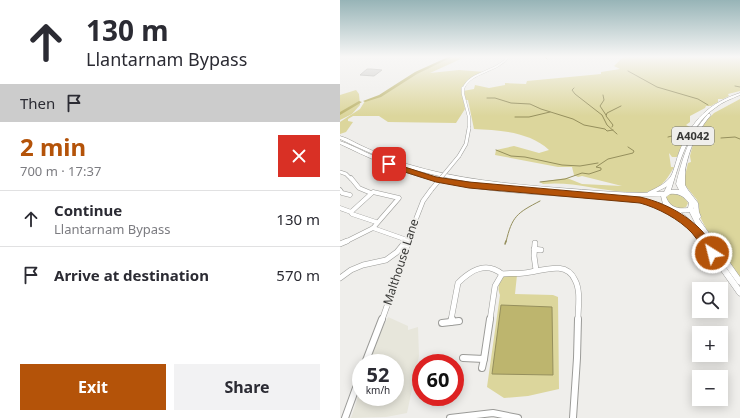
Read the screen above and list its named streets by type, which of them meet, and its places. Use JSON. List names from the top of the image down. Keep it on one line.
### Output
{"streets":{"highway":["A4042"],"street":["Malthouse Lane"]},"page":{"turn":["130 m","Llantarnam Bypass"],"then":"Then","heading":["2 min","700 m · 17:37"],"list":[{"name":"Continue","note":"Llantarnam Bypass","value":"130 m"},{"name":"Arrive at destination","value":"570 m"}],"map_buttons":["+","−"],"speed":"52 km/h","limit":"60","buttons":["Exit","Share"]}}
